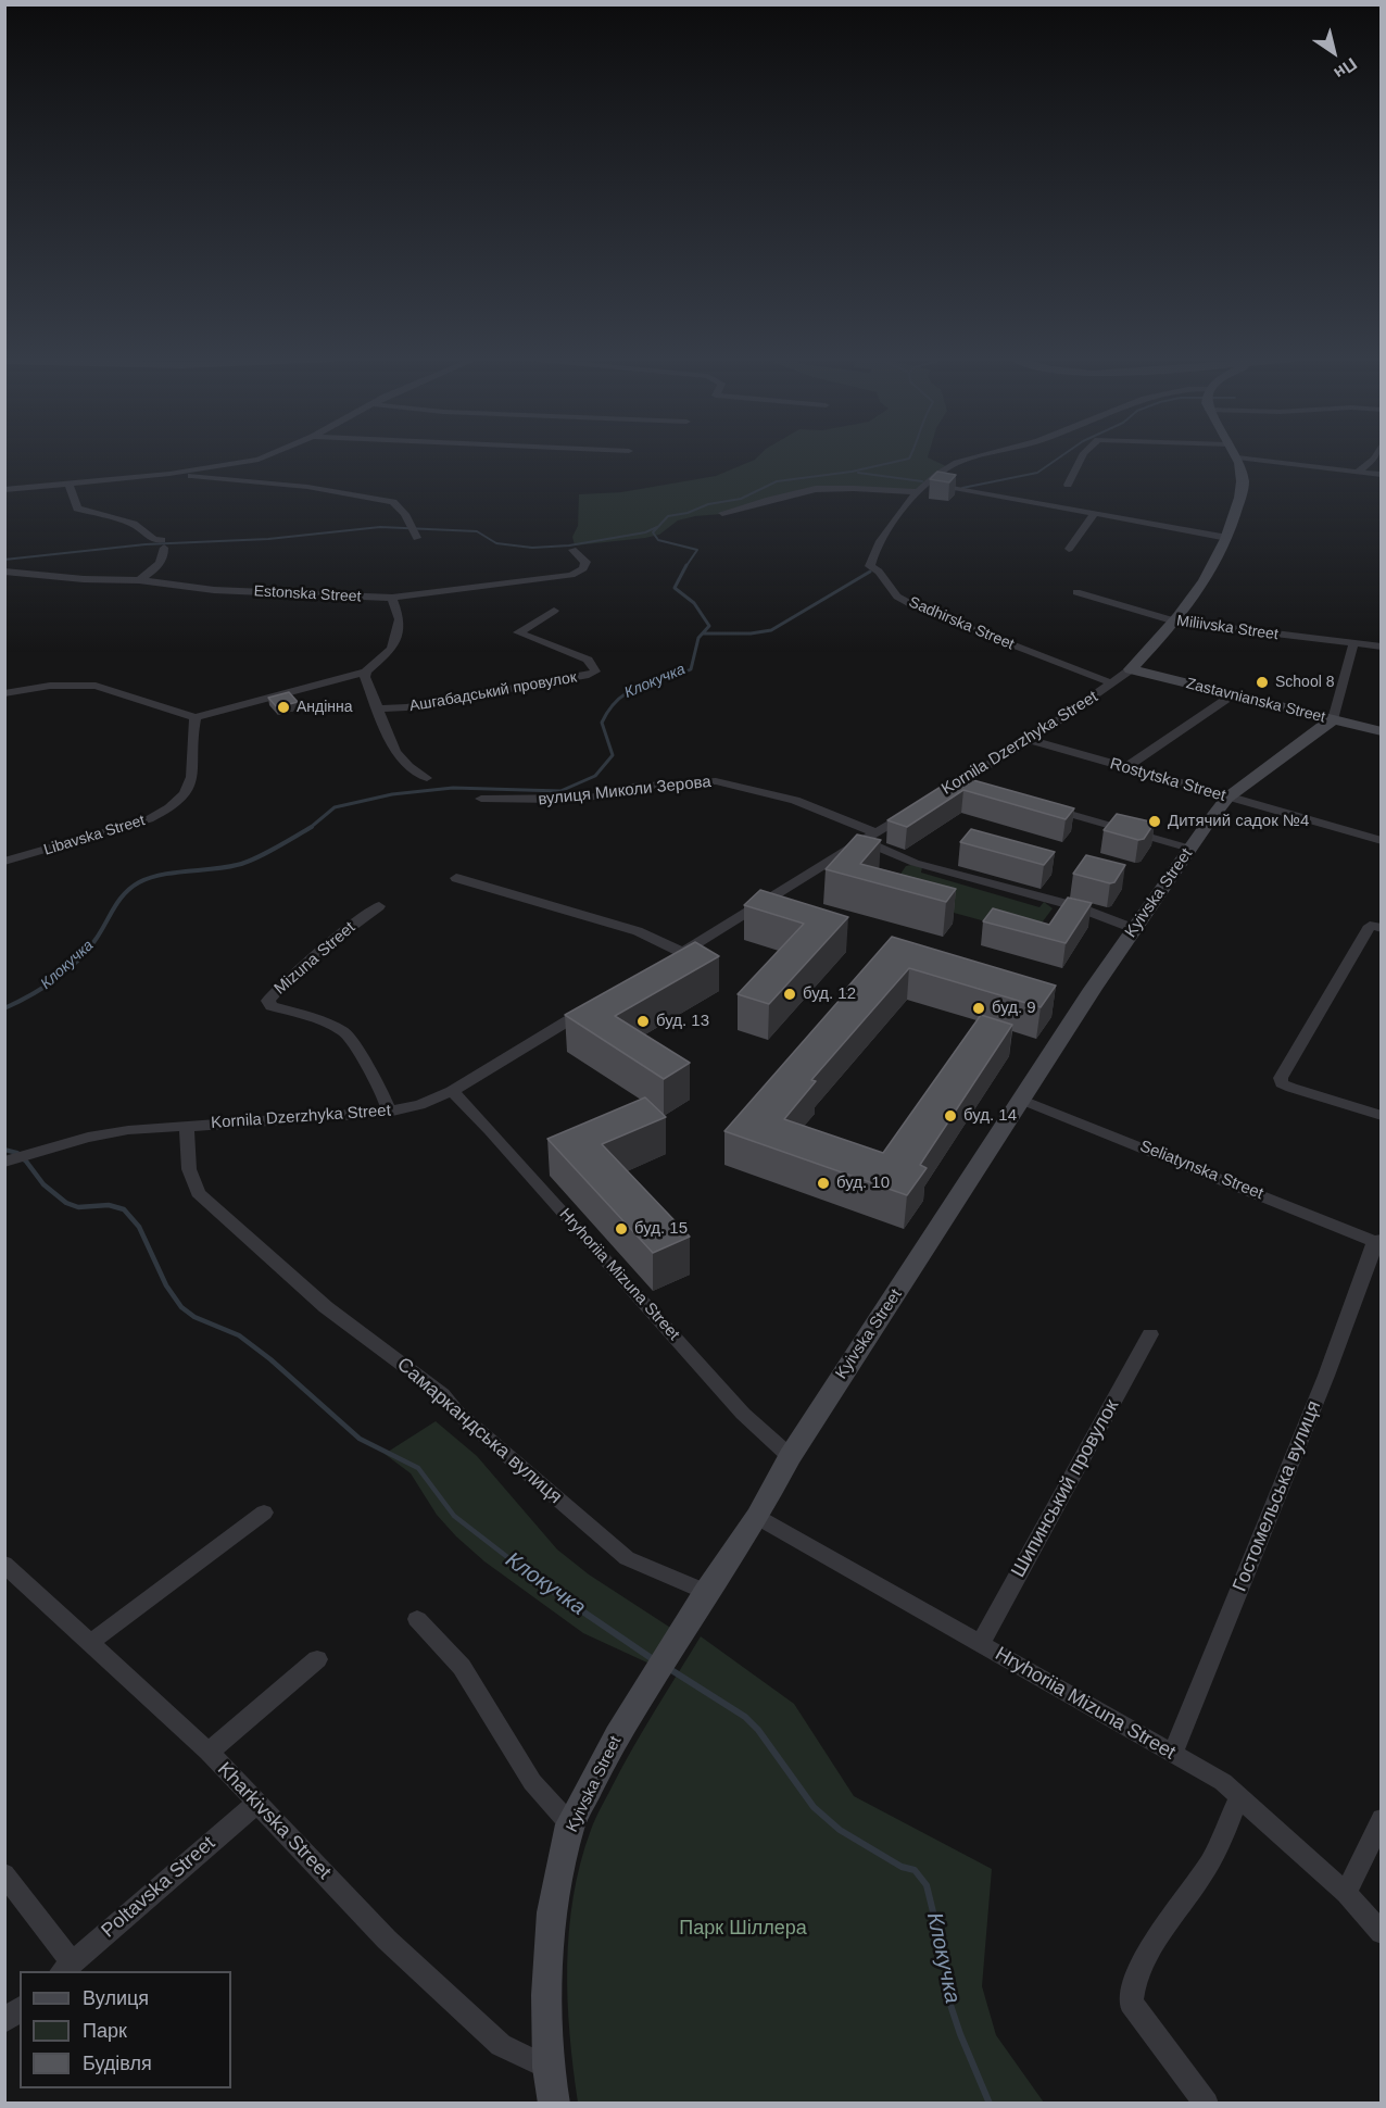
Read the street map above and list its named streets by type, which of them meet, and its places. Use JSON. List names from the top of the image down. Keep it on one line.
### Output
{"streets":{"street":["Estonska Street","Sadhirska Street","Miliivska Street","Ашгабадський провулок","Zastavnianska Street","Kornila Dzerzhyka Street","Rostytska Street","вулиця Миколи Зерова","Libavska Street","Kyivska Street","Mizuna Street","Seliatynska Street","Hryhoriia Mizuna Street","Самаркандська вулиця","Шипинський провулок","Гостомельська вулиця","Kharkivska Street","Poltavska Street"]},"crossings":[["Sadhirska Street","Kornila Dzerzhyka Street"],["Miliivska Street","Kornila Dzerzhyka Street"],["Zastavnianska Street","Kornila Dzerzhyka Street"],["Zastavnianska Street","Kyivska Street"],["Kornila Dzerzhyka Street","Rostytska Street"],["Kornila Dzerzhyka Street","Mizuna Street"],["Kornila Dzerzhyka Street","Hryhoriia Mizuna Street"],["Kornila Dzerzhyka Street","Самаркандська вулиця"],["Rostytska Street","Kyivska Street"],["вулиця Миколи Зерова","Kyivska Street"],["Kyivska Street","Seliatynska Street"],["Kyivska Street","Hryhoriia Mizuna Street"],["Kyivska Street","Самаркандська вулиця"],["Kyivska Street","Kharkivska Street"],["Seliatynska Street","Гостомельська вулиця"],["Hryhoriia Mizuna Street","Шипинський провулок"],["Hryhoriia Mizuna Street","Гостомельська вулиця"],["Kharkivska Street","Poltavska Street"]],"water":["Клокучка"],"parks":["Парк Шіллера"],"places":["School 8","Андінна","Дитячий садок №4","буд. 12","буд. 9","буд. 13","буд. 14","буд. 10","буд. 15"],"legend":["Вулиця","Парк","Будівля"],"north":"bottom right"}
